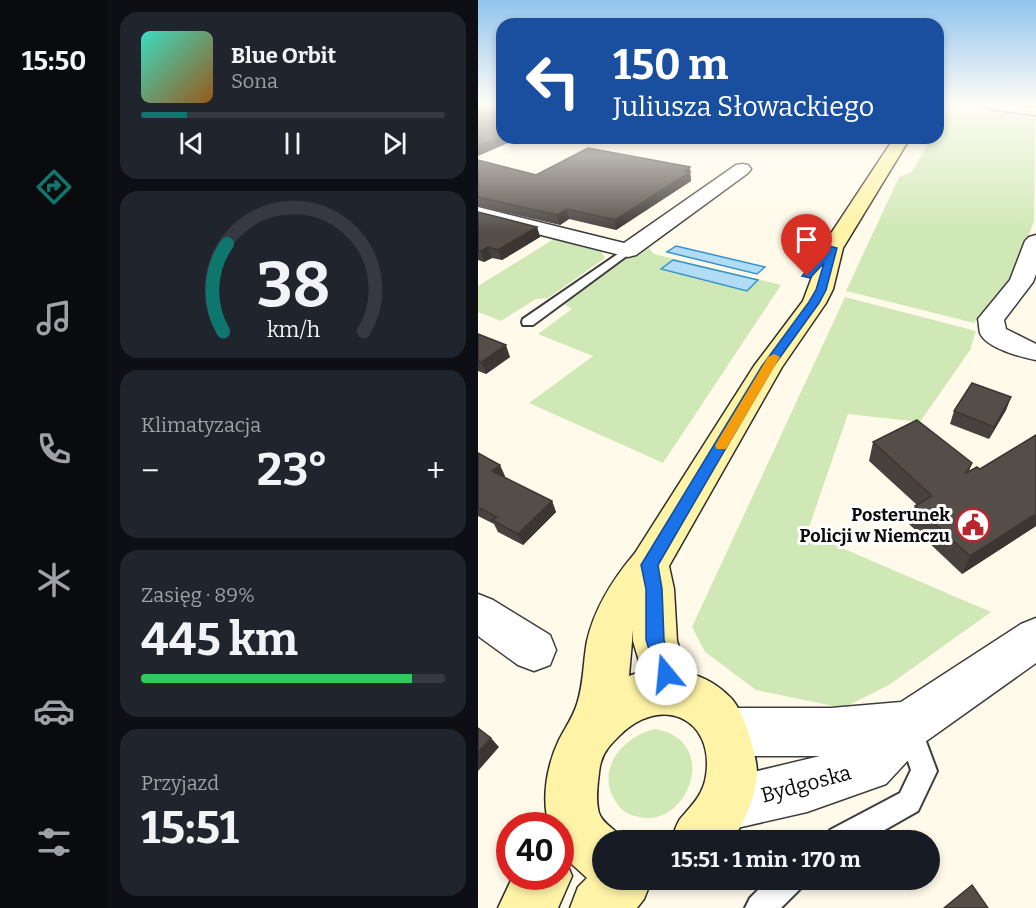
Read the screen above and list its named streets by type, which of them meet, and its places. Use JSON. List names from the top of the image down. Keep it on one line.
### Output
{"streets":{"street":["Bydgoska"]},"places":{"public building":["Posterunek Policji w Niemczu"]},"page":{"tabs":"15:50","turn":["150 m","Juliusza Słowackiego"],"song":["Blue Orbit","Sona"],"tile":["Klimatyzacja",["Zasięg · 89%","445 km"],["Przyjazd","15:51"]],"heat":["−","23°","+"],"limit":"40","trip":"15:51 · 1 min · 170 m","gauge":["38","km/h"]}}
